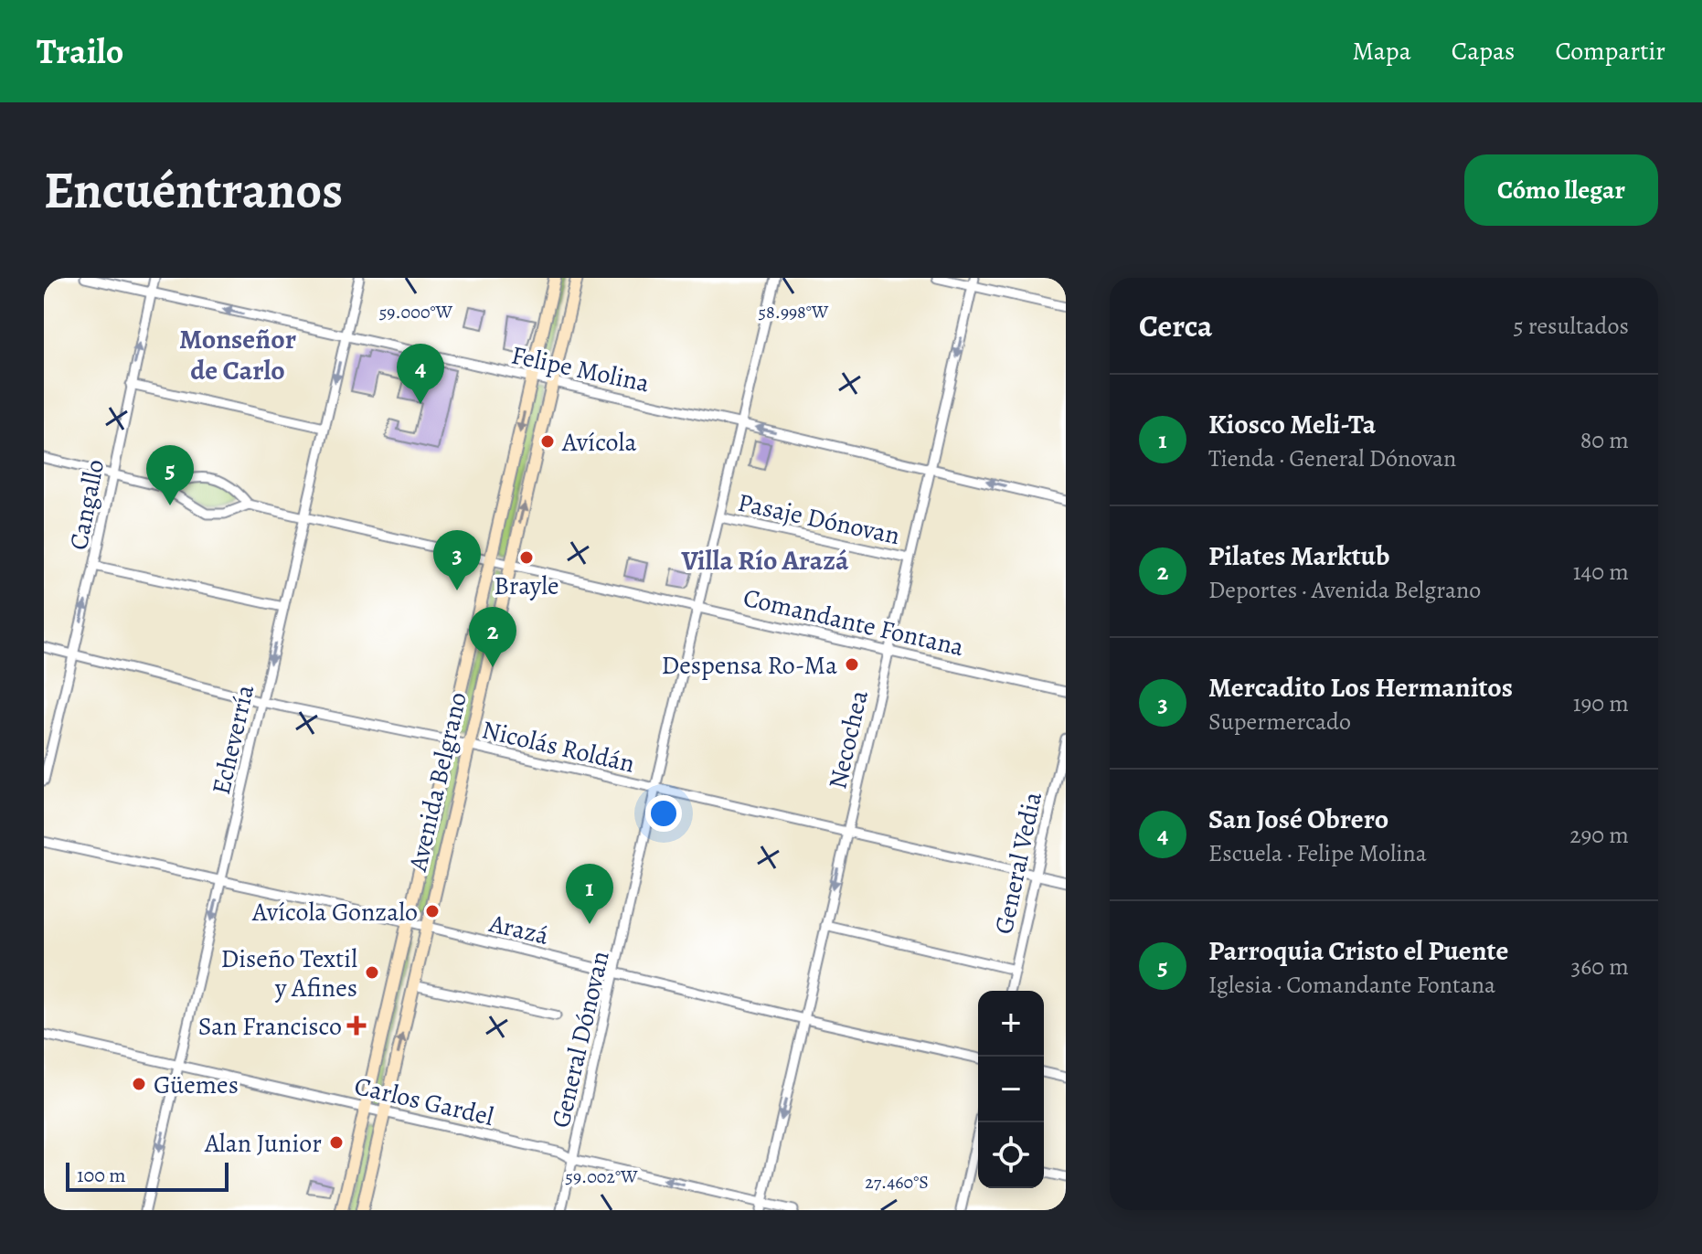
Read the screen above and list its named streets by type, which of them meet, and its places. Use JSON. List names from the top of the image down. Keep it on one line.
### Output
{"streets":{"main road":["Avenida Belgrano"],"street":["Felipe Molina","Cangallo","Pasaje Dónovan","Comandante Fontana","Echeverría","Necochea","Nicolás Roldán","General Vedia","Arazá","General Dónovan","Carlos Gardel"]},"crossings":[["Felipe Molina","Cangallo"],["Felipe Molina","Echeverría"],["Felipe Molina","Necochea"],["Felipe Molina","Avenida Belgrano"],["Felipe Molina","General Dónovan"],["Cangallo","Comandante Fontana"],["Cangallo","Nicolás Roldán"],["Pasaje Dónovan","Necochea"],["Pasaje Dónovan","General Dónovan"],["Comandante Fontana","Echeverría"],["Comandante Fontana","Necochea"],["Comandante Fontana","Avenida Belgrano"],["Comandante Fontana","General Dónovan"],["Echeverría","Nicolás Roldán"],["Echeverría","Arazá"],["Echeverría","Carlos Gardel"],["Necochea","Nicolás Roldán"],["Necochea","Arazá"],["Necochea","Carlos Gardel"],["Nicolás Roldán","Avenida Belgrano"],["Nicolás Roldán","General Vedia"],["Nicolás Roldán","General Dónovan"],["Avenida Belgrano","Arazá"],["Avenida Belgrano","Carlos Gardel"],["Arazá","General Dónovan"],["General Dónovan","Carlos Gardel"]],"one_way":["Felipe Molina","Cangallo","Echeverría","Necochea"],"districts":["Monseñor de Carlo","Villa Río Arazá"],"places":{"other":["Avícola","Brayle","Despensa Ro-Ma","Avícola Gonzalo","Diseño Textil y Afines","Güemes","Alan Junior"],"health":["San Francisco"]},"scale_bar":"100 m","page":{"header":"Trailo","nav":["Mapa","Capas","Compartir"],"buttons":"Cómo llegar","title":"Encuéntranos","heading":["Cerca","5 resultados"],"pins":["4","5","3","2","1"],"list":[{"mark":"1","name":"Kiosco Meli-Ta","note":"Tienda · General Dónovan","value":"80 m"},{"mark":"2","name":"Pilates Marktub","note":"Deportes · Avenida Belgrano","value":"140 m"},{"mark":"3","name":"Mercadito Los Hermanitos","note":"Supermercado","value":"190 m"},{"mark":"4","name":"San José Obrero","note":"Escuela · Felipe Molina","value":"290 m"},{"mark":"5","name":"Parroquia Cristo el Puente","note":"Iglesia · Comandante Fontana","value":"360 m"}],"map_buttons":["+","−"],"scale":"100 m"},"coordinates":["59.000°W","58.998°W","59.002°W","27.460°S"]}
